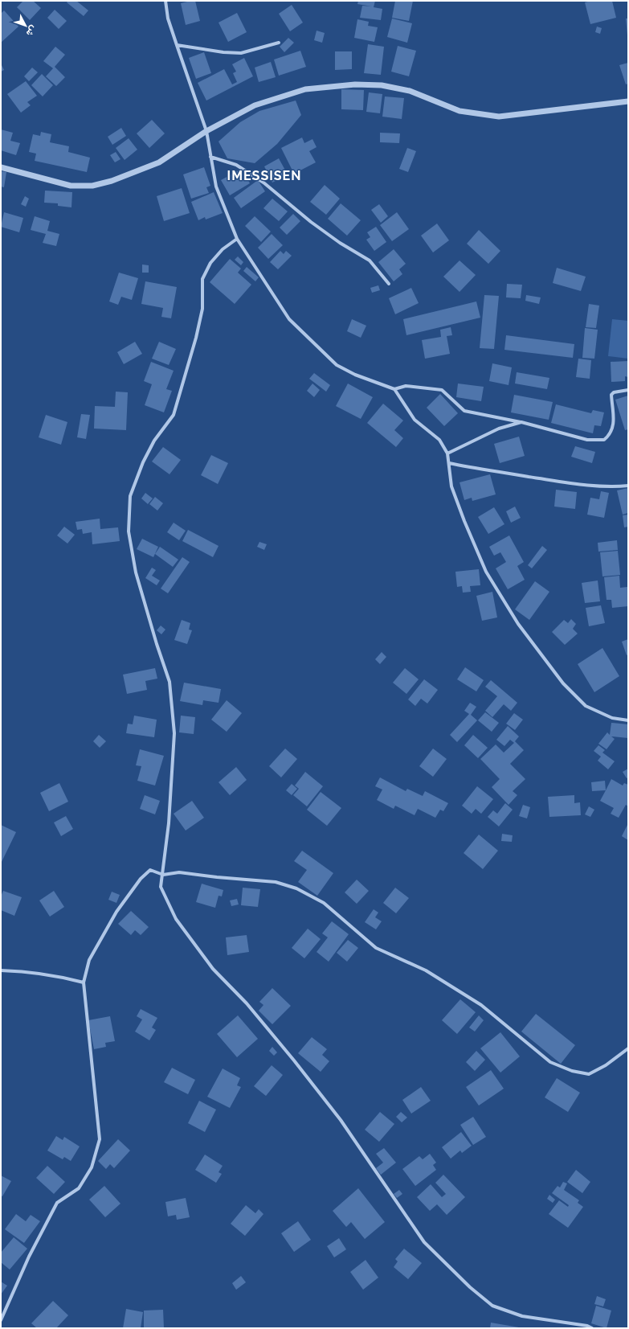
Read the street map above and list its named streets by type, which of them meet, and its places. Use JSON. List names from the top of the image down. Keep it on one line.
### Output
{"districts":["IMESSISEN"],"north":"bottom right"}
